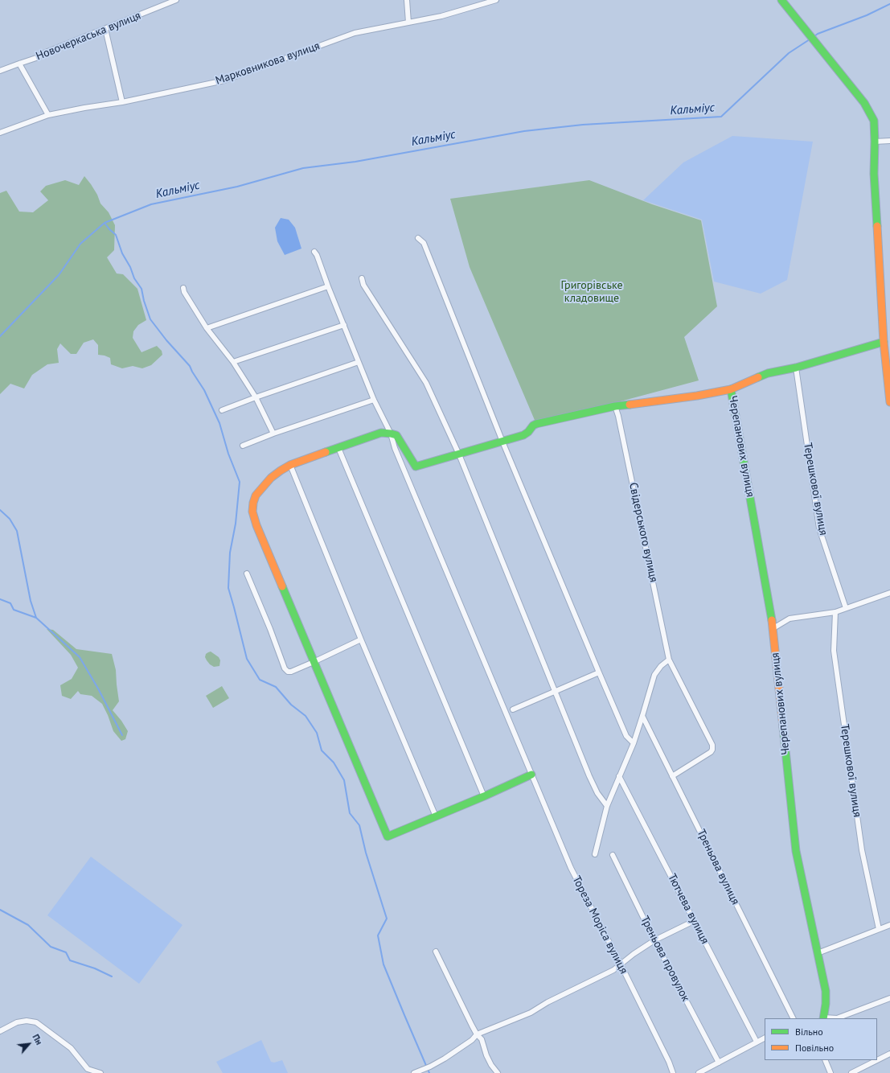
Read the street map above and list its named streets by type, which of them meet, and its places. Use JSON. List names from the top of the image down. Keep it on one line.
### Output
{"streets":{"street":["Новочеркаська вулиця","Марковникова вулиця","Черепанових вулиця","Терешкової вулиця","Свiдерського вулиця","Треньова вулиця","Тютчева вулиця","Тореза Моріса вулиця","Треньова провулок"]},"crossings":[["Свiдерського вулиця","Треньова вулиця"]],"water":["Кальміус"],"parks":["Григорівське кладовище"],"legend":["Вільно","Повільно"],"north":"top right"}
